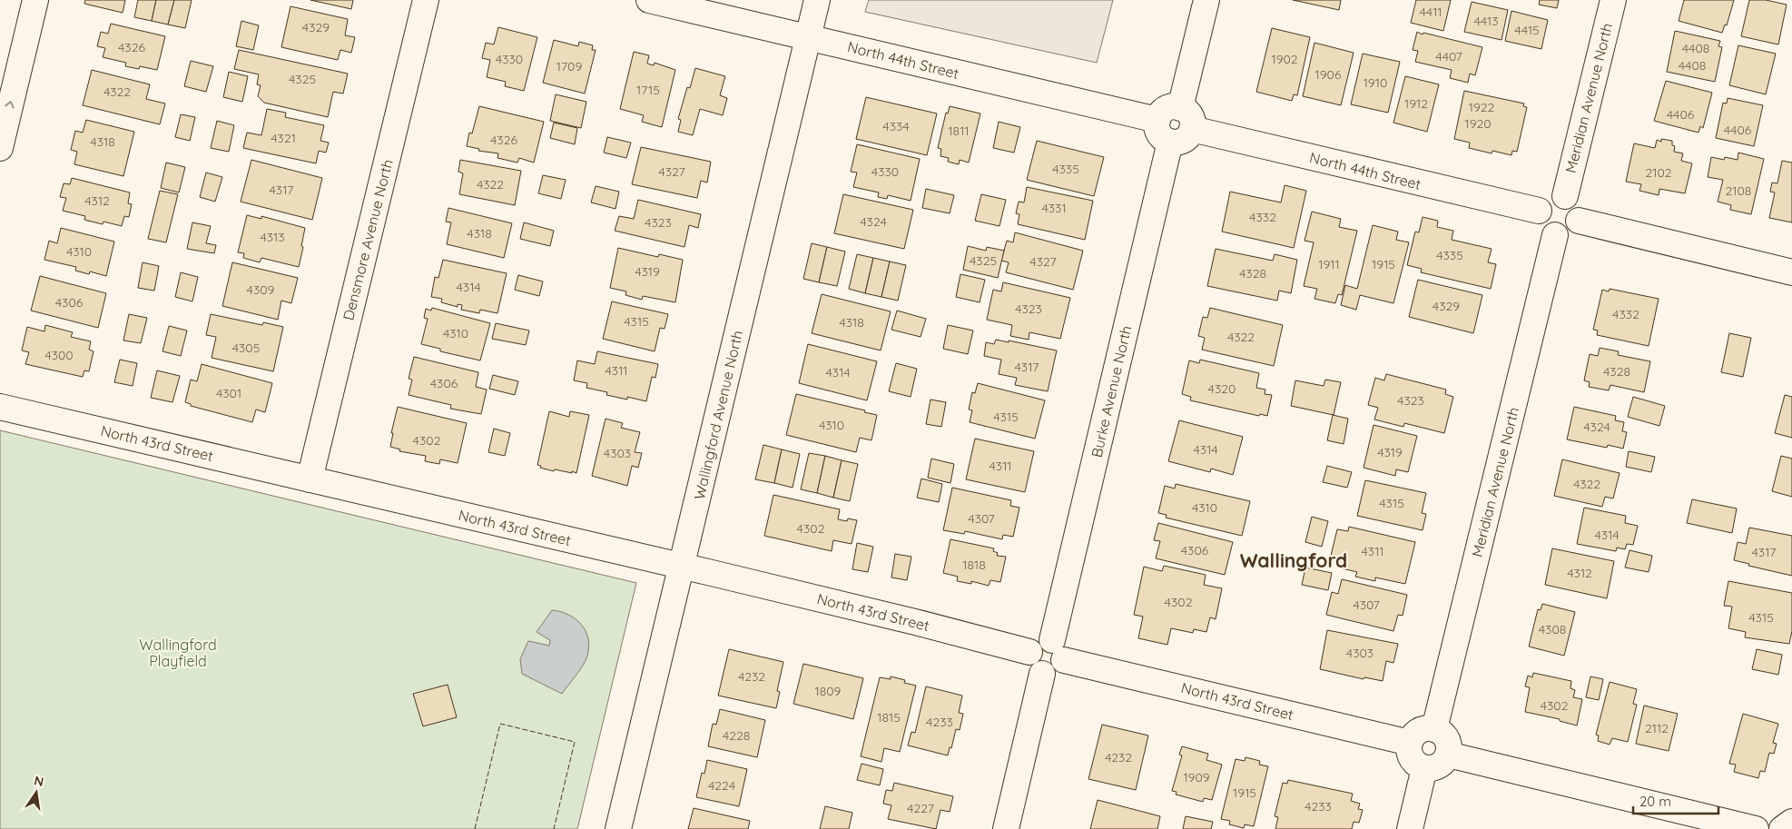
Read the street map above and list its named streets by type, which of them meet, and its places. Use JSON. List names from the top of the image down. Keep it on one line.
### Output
{"streets":{"street":["North 44th Street","Meridian Avenue North","Densmore Avenue North","Burke Avenue North","Wallingford Avenue North","North 43rd Street"]},"crossings":[["North 44th Street","Meridian Avenue North"],["North 44th Street","Burke Avenue North"],["North 44th Street","Wallingford Avenue North"],["Meridian Avenue North","North 43rd Street"],["Densmore Avenue North","North 43rd Street"],["Burke Avenue North","North 43rd Street"],["Wallingford Avenue North","North 43rd Street"]],"districts":["Wallingford"],"parks":["Wallingford Playfield"],"house_numbers":["4411","4413","4329","4415","4326","4408","4407","4330","1902","4408","1709","1906","4325","1910","1715","4322","1912","1922","4406","1920","4334","4406","1811","4321","4326","4318","4335","4327","4330","2102","4322","4317","2108","4312","4331","4332","4324","4323","4318","4313","4310","4335","4325","4327","1911","1915","4319","4328","4314","4309","4306","4329","4323","4332","4315","4318","4310","4322","4305","4300","4317","4311","4328","4314","4306","4320","4301","4323","4315","4310","4324","4302","4314","4319","4303","4311","4322","4315","4310","4307","4302","4314","4306","4311","4317","1818","4312","4302","4307","4315","4308","4303","4232","1809","4302","1815","4233","2112","4228","4232","1909","4224","1915","4233","4227"],"scale_bar":"20 m","north":"top"}
